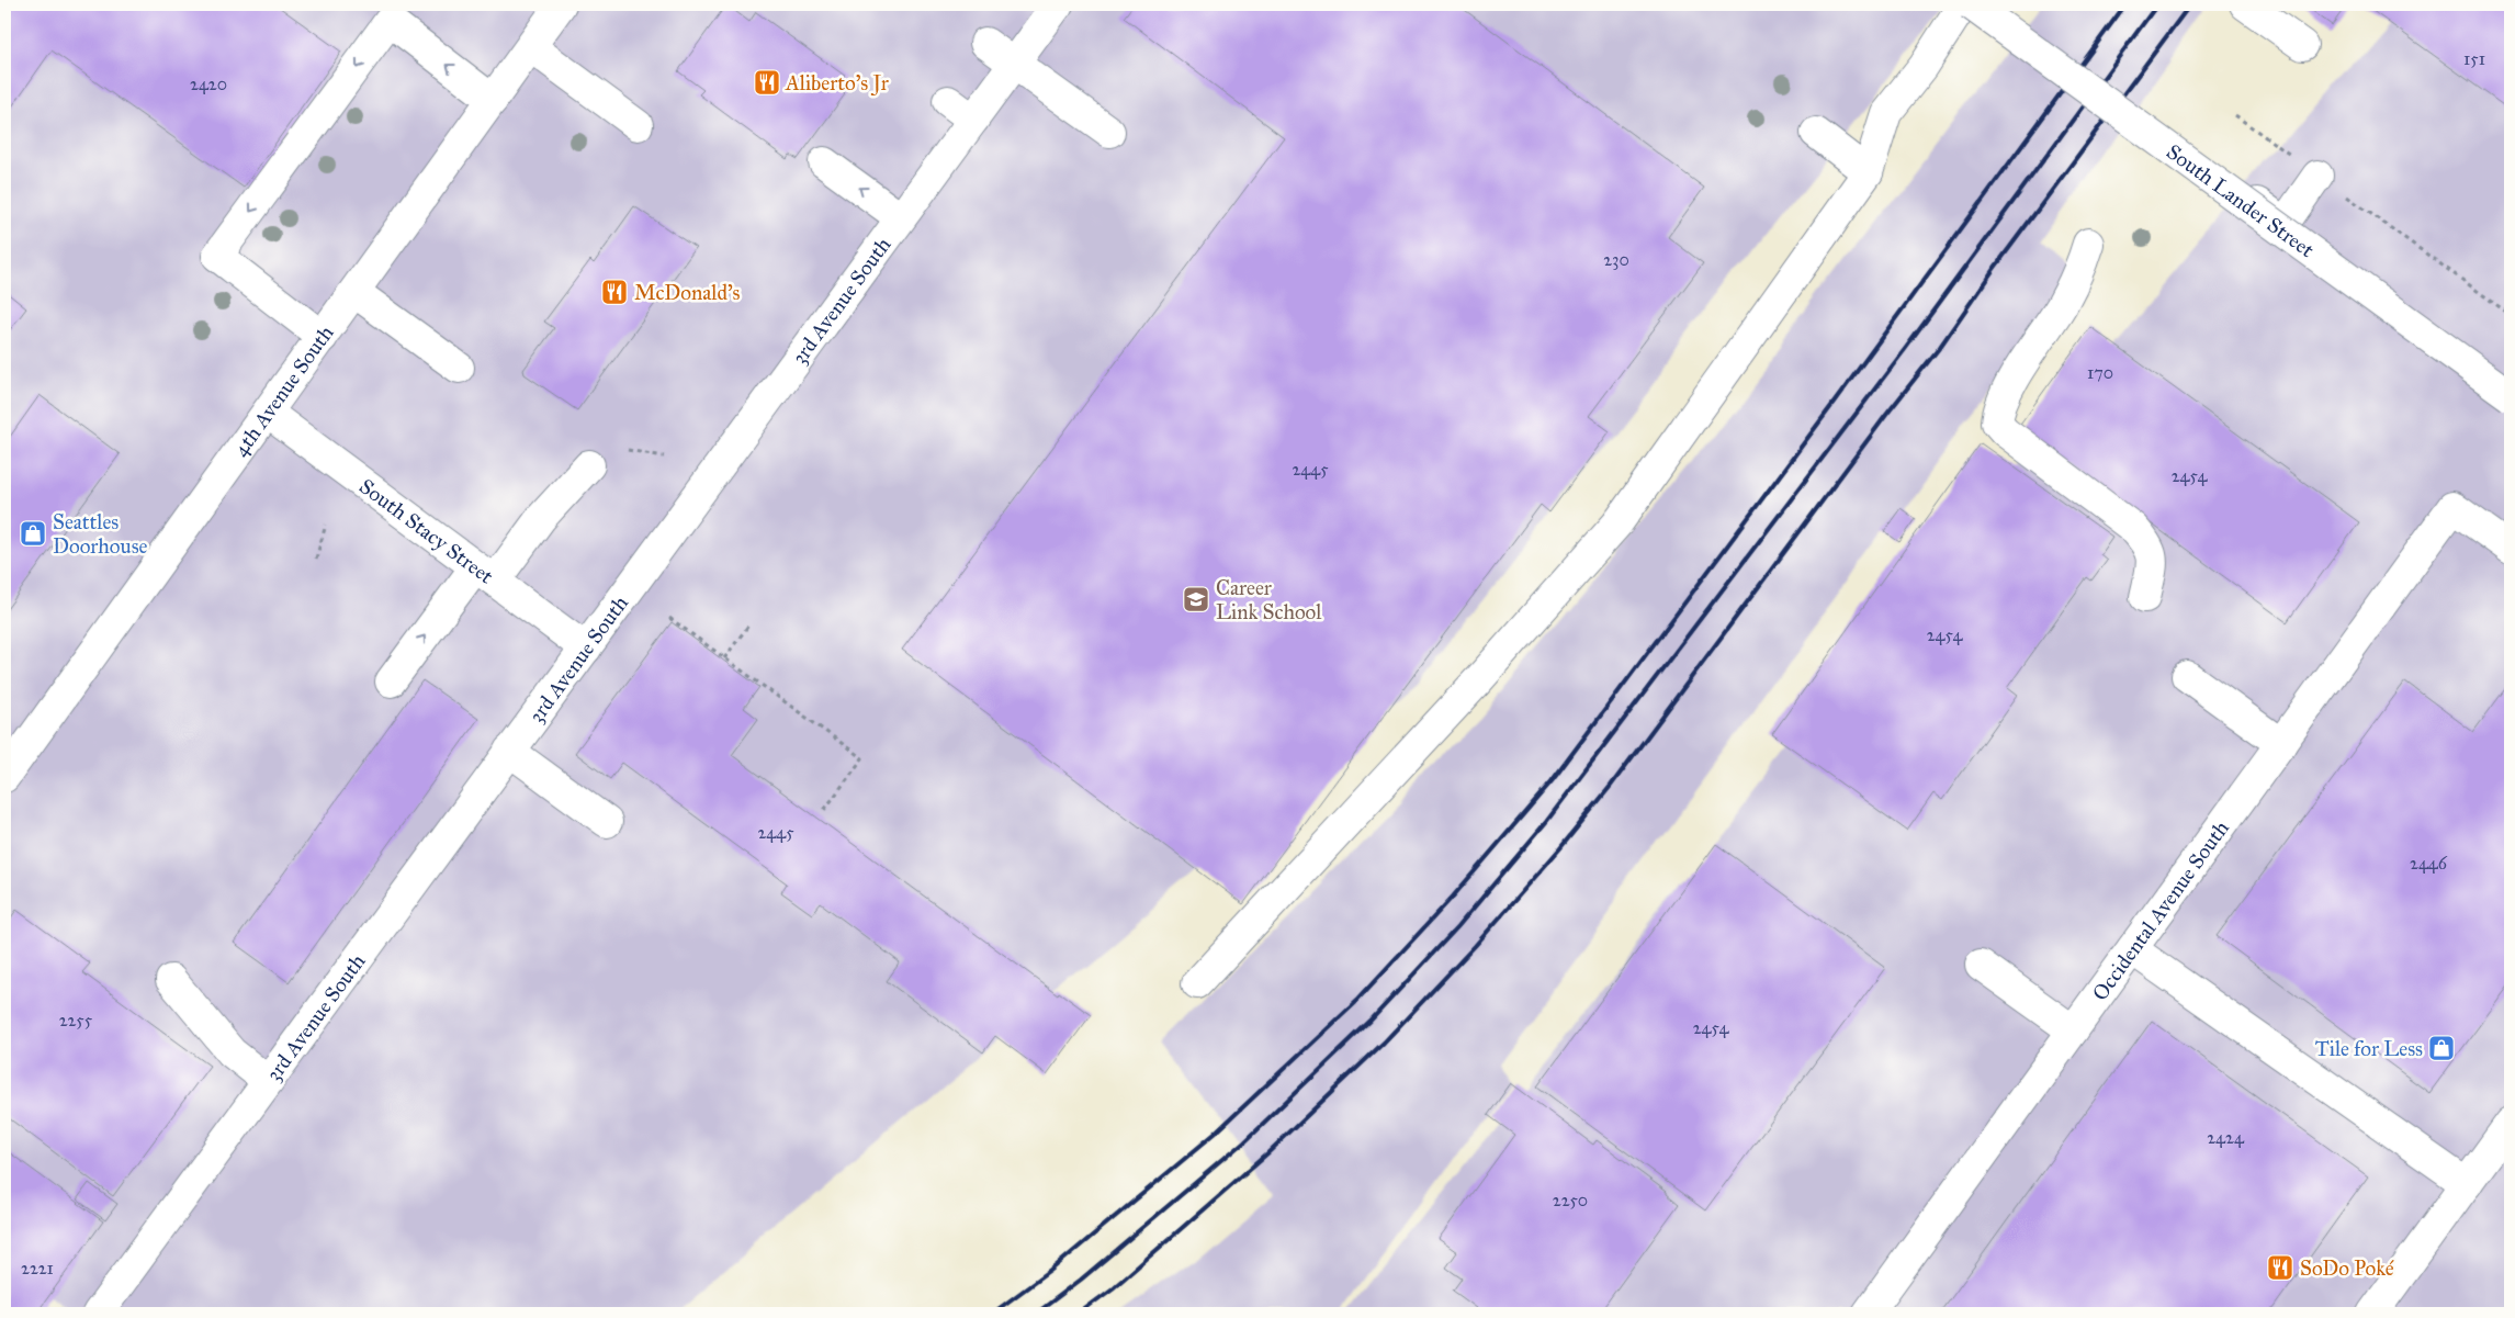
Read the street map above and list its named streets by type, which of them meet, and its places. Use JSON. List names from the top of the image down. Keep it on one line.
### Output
{"streets":{"street":["South Lander Street","3rd Avenue South","4th Avenue South","South Stacy Street","Occidental Avenue South"]},"crossings":[["3rd Avenue South","South Stacy Street"],["4th Avenue South","South Stacy Street"]],"places":{"restaurant":["Aliberto's Jr","McDonald's","SoDo Poké"],"shop":["Seattles Doorhouse","Tile for Less"],"school or university":["Career Link School"]},"house_numbers":["151","2420","230","170","2445","2454","2454","2445","2446","2255","2454","2424","2250","2221"]}
